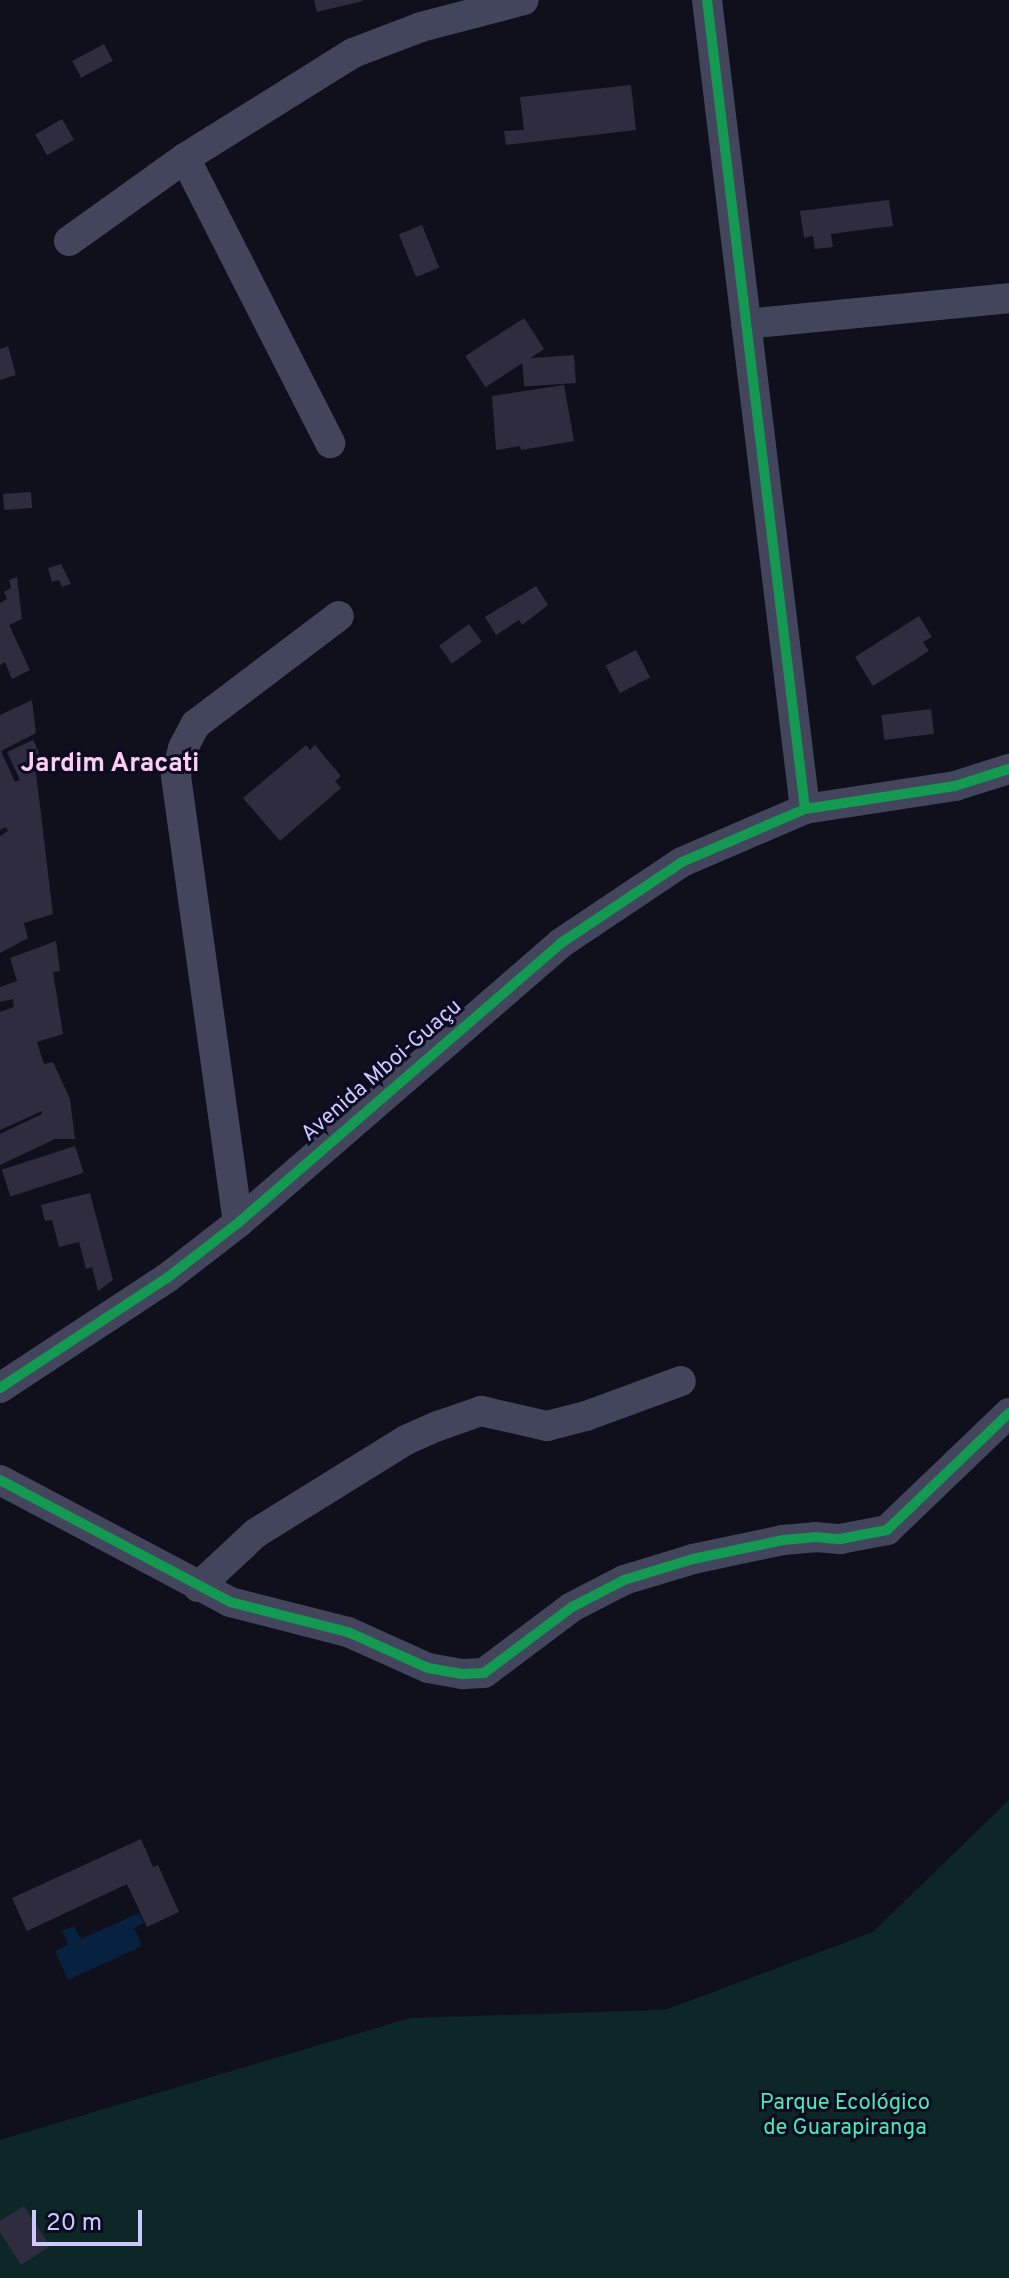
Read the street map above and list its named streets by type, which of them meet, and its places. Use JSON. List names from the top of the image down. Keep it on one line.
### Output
{"streets":{"street":["Avenida Mboi-Guaçu"]},"districts":["Jardim Aracati"],"parks":["Parque Ecológico de Guarapiranga"],"scale_bar":"20 m"}
